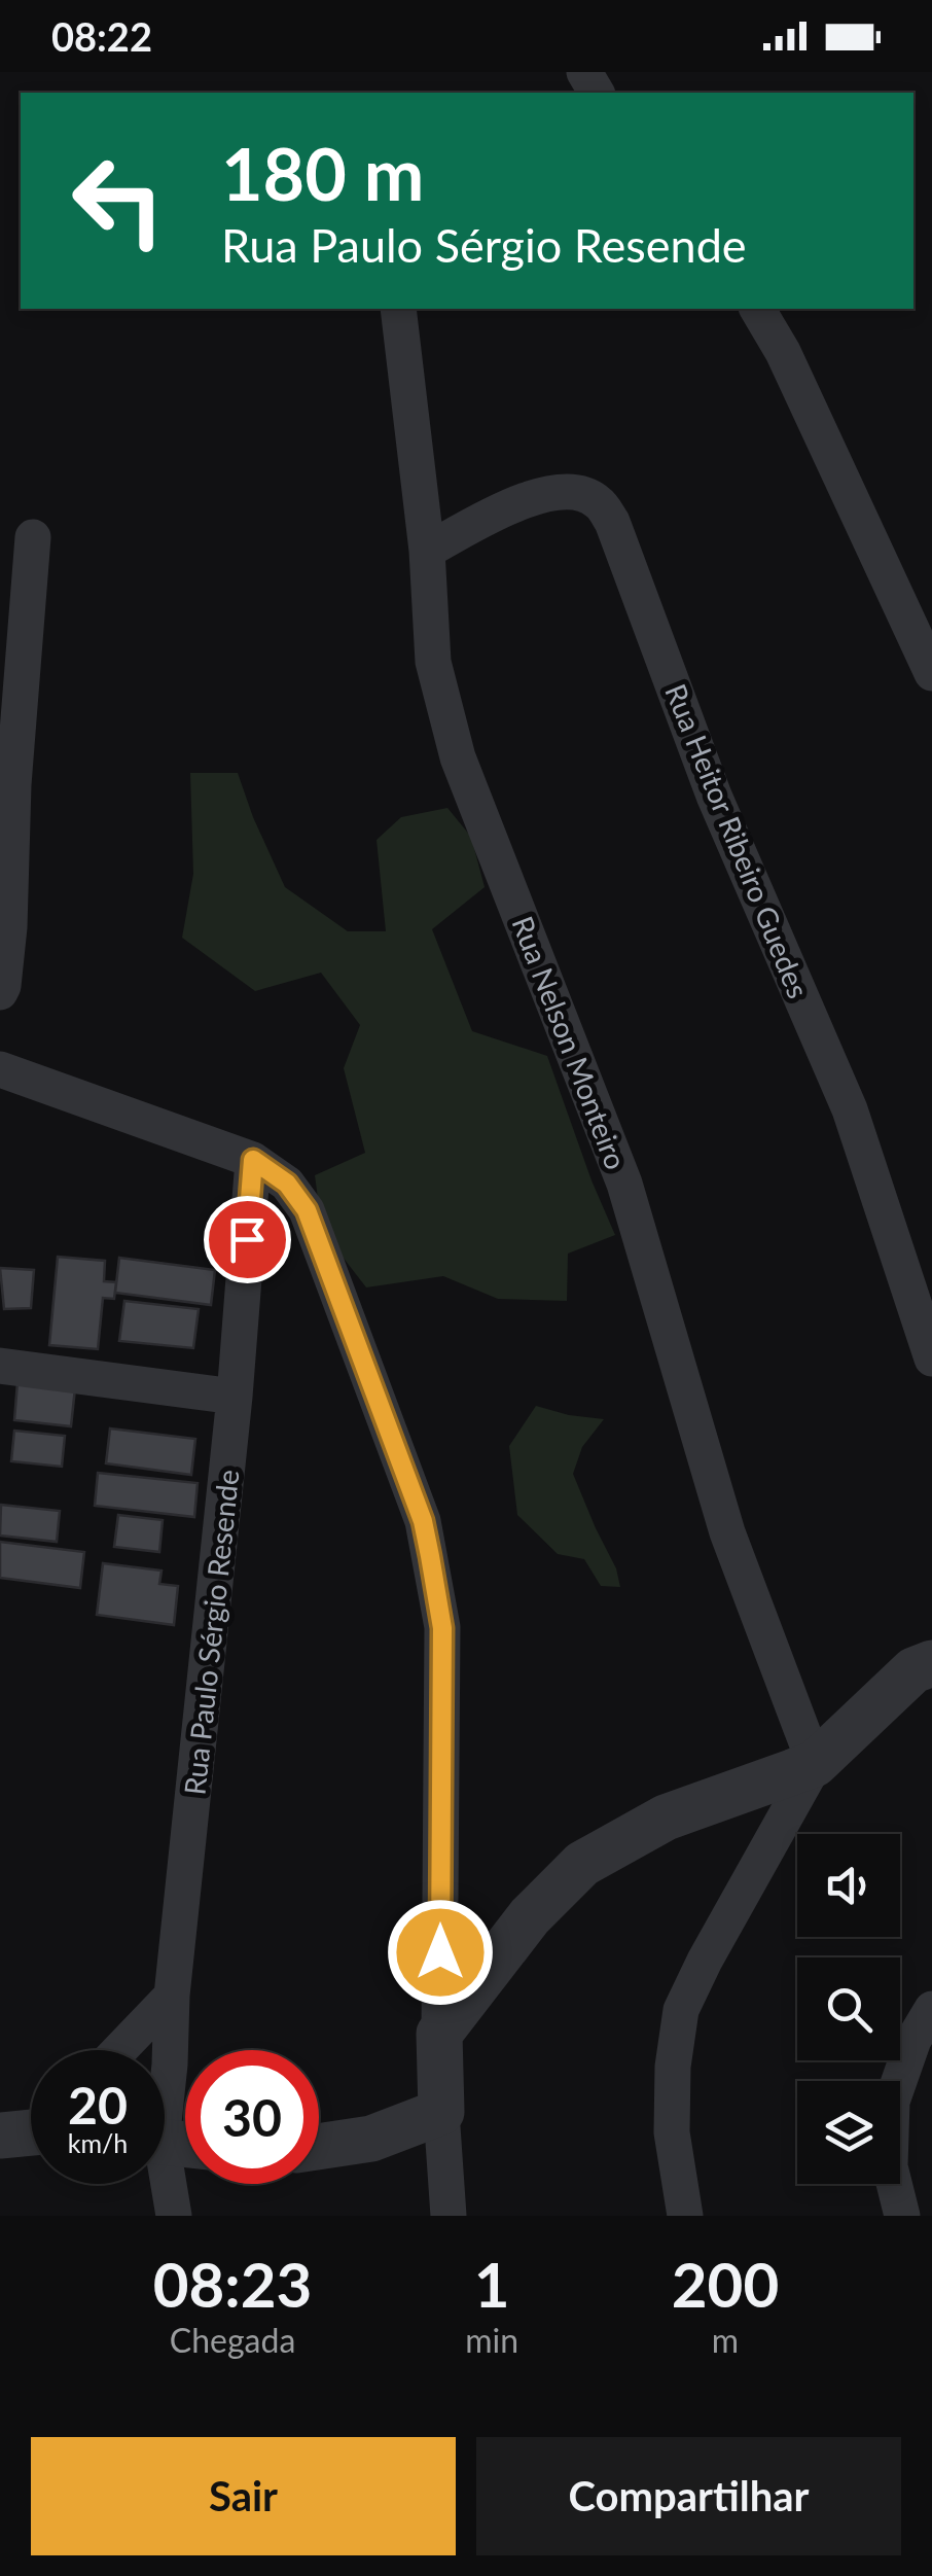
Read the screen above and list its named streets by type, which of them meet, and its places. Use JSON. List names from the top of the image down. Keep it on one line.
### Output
{"streets":{"street":["Rua Heitor Ribeiro Guedes","Rua Nelson Monteiro","Rua Paulo Sérgio Resende"]},"crossings":[["Rua Heitor Ribeiro Guedes","Rua Nelson Monteiro"]],"page":{"status":"08:22","turn":["180 m","Rua Paulo Sérgio Resende"],"speed":"20 km/h","limit":"30","eta":["08:23","Chegada","1","min","200","m"],"buttons":["Sair","Compartilhar"]}}
